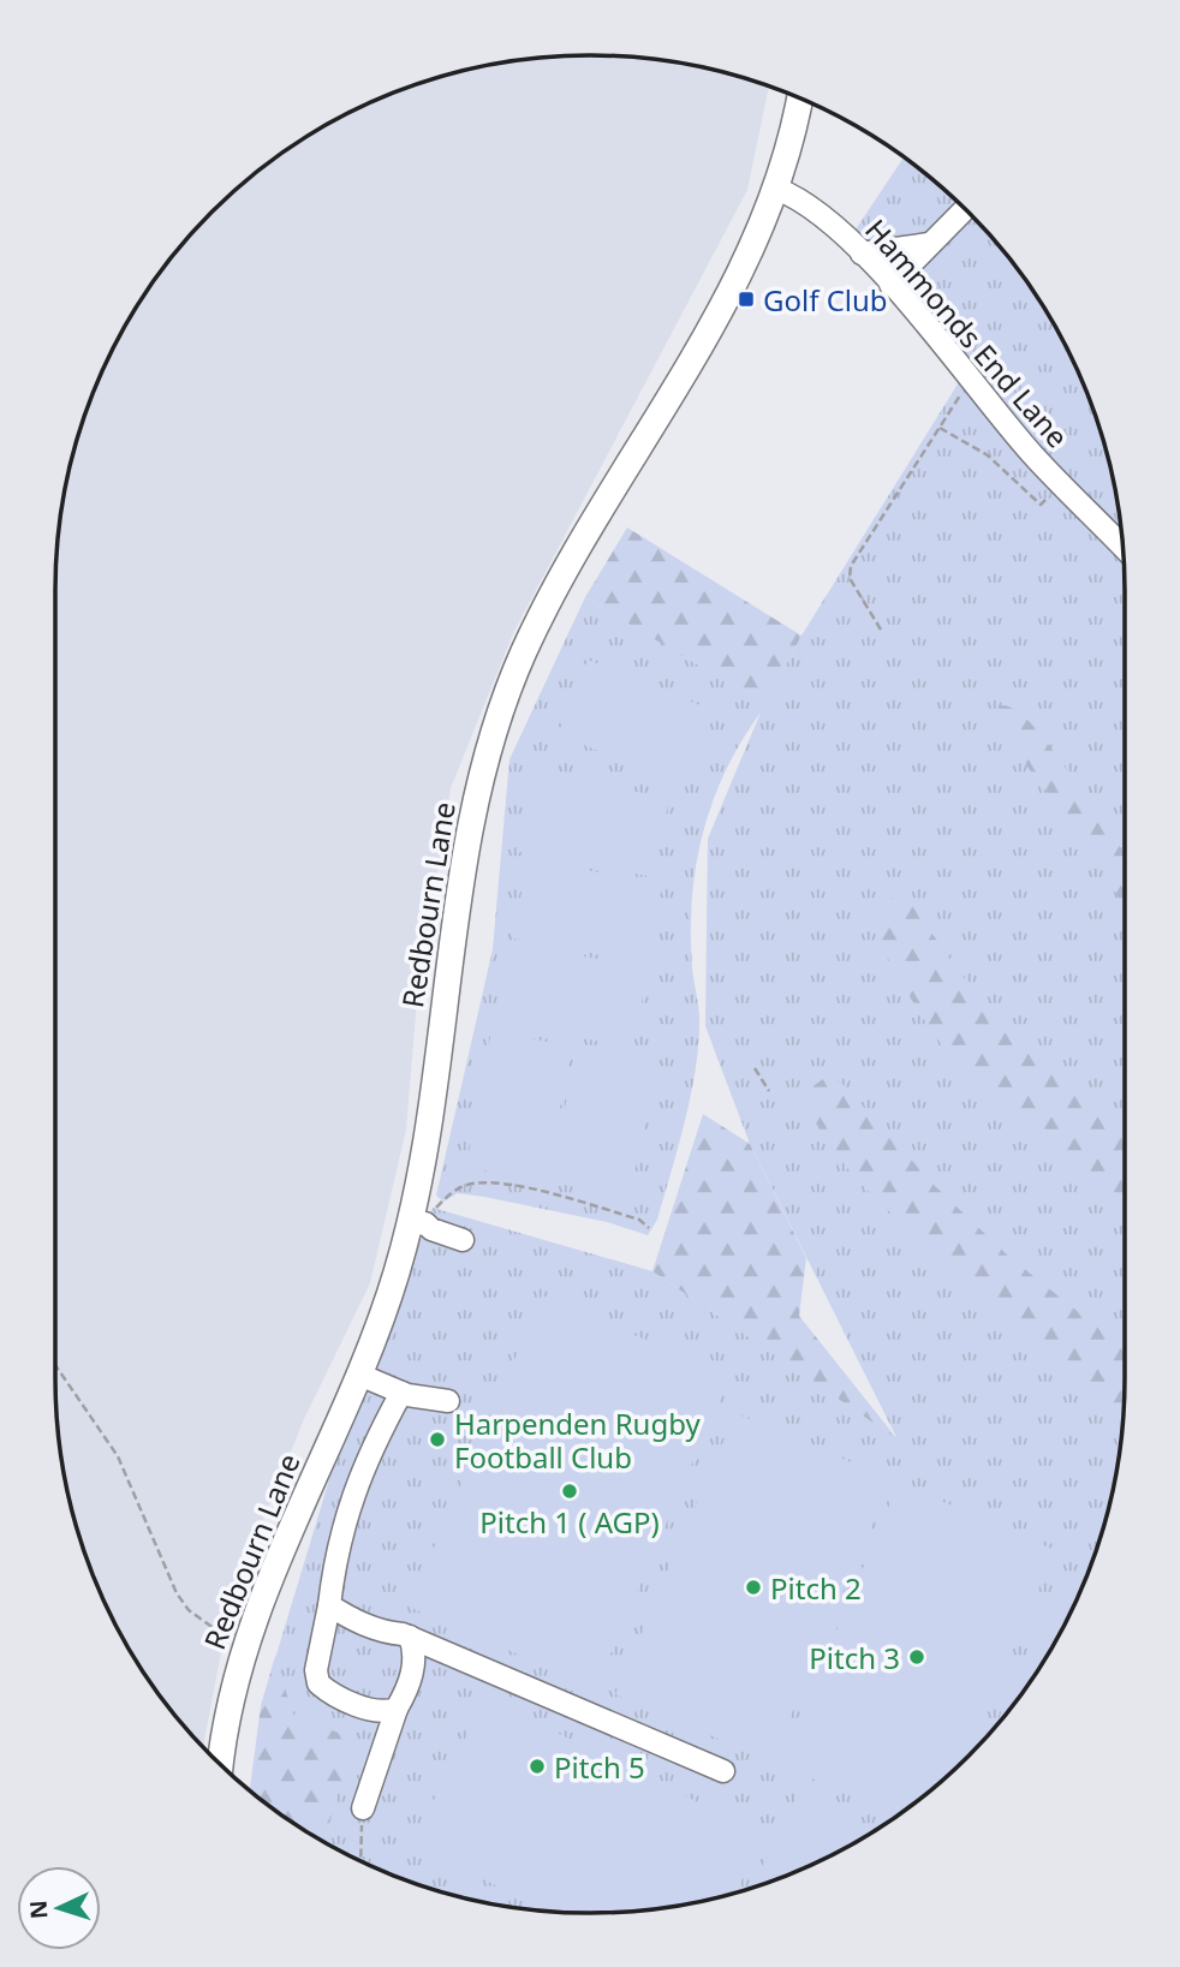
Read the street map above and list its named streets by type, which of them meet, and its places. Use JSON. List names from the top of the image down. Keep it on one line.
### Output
{"streets":{"main road":["Redbourn Lane"],"street":["Hammonds End Lane"]},"crossings":[["Hammonds End Lane","Redbourn Lane"]],"places":{"transit":["Golf Club"],"other":["Harpenden Rugby Football Club","Pitch 1 ( AGP)","Pitch 2","Pitch 3","Pitch 5"]},"north":"left"}
